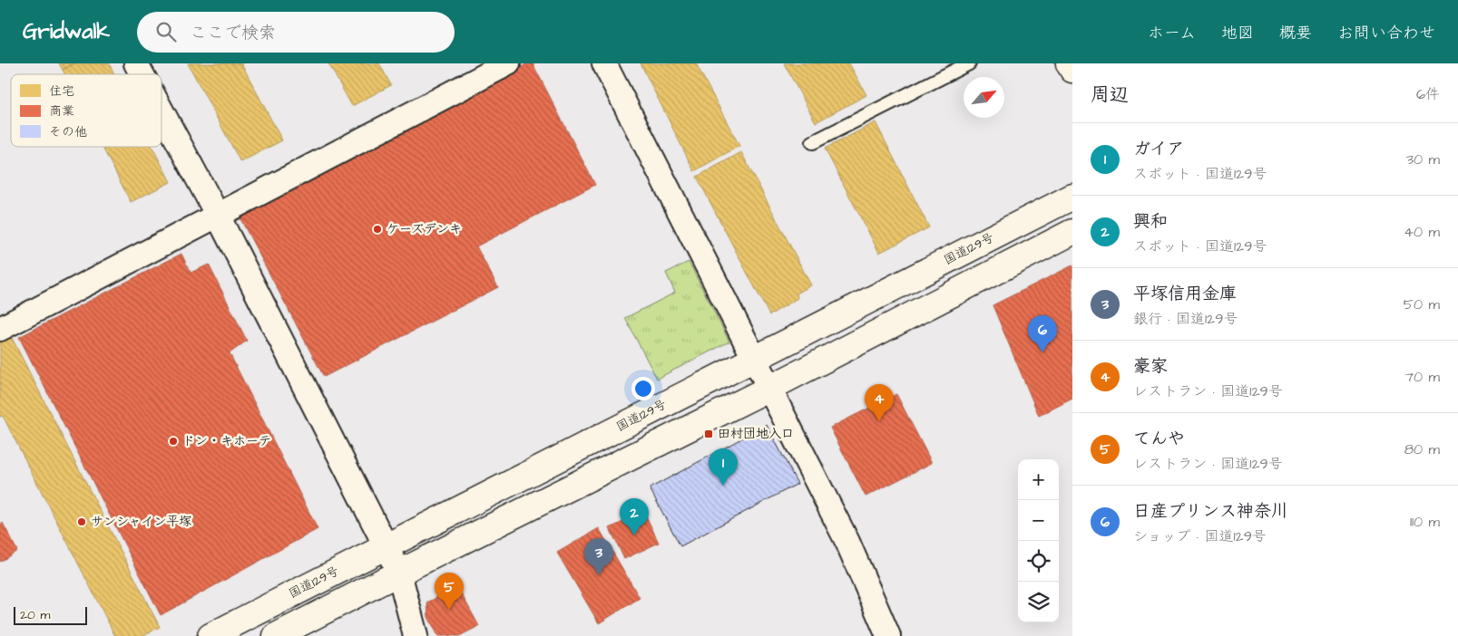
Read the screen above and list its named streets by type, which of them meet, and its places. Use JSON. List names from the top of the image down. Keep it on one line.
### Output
{"streets":{"main road":["国道129号"]},"places":{"other":["ケーズデンキ","ドン・キホーテ","サンシャイン平塚"],"transit":["田村団地入口"]},"legend":["住宅","商業","その他"],"scale_bar":"20 m","north":"top right","page":{"header":"Gridwalk","search":"ここで検索","nav":["ホーム","地図","概要","お問い合わせ"],"heading":["周辺","6件"],"list":[{"mark":"1","name":"ガイア","note":"スポット · 国道129号","value":"30 m"},{"mark":"2","name":"興和","note":"スポット · 国道129号","value":"40 m"},{"mark":"3","name":"平塚信用金庫","note":"銀行 · 国道129号","value":"50 m"},{"mark":"4","name":"豪家","note":"レストラン · 国道129号","value":"70 m"},{"mark":"5","name":"てんや","note":"レストラン · 国道129号","value":"80 m"},{"mark":"6","name":"日産プリンス神奈川","note":"ショップ · 国道129号","value":"110 m"}],"pins":["6","4","1","2","3","5"],"map_buttons":["+","−"],"scale":"20 m"}}
